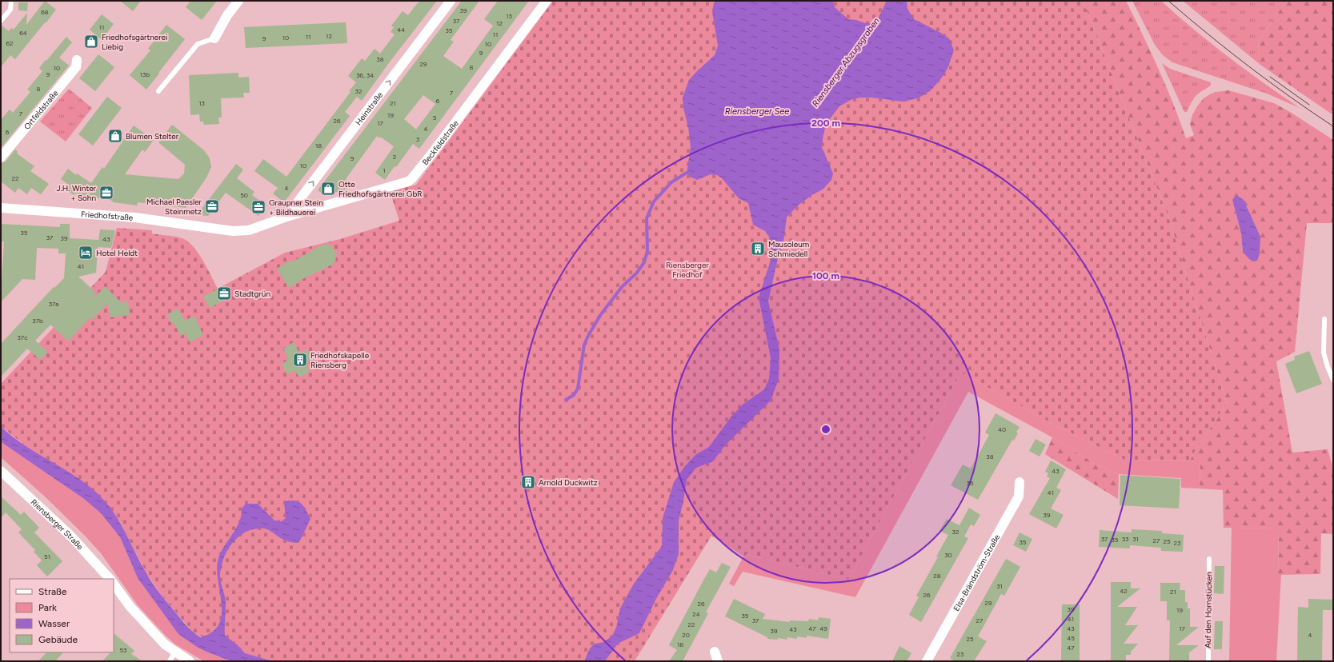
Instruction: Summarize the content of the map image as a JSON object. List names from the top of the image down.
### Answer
{
  "streets": {
    "street": [
      "Heinstraße",
      "Ortfeldstraße",
      "Beckfeldstraße",
      "Friedhofstraße",
      "Riensberger Straße",
      "Elsa-Brändström-Straße"
    ],
    "lane": ["Auf den Hornstücken"]
  },
  "crossings": [
    ["Heinstraße", "Beckfeldstraße"],
    ["Heinstraße", "Friedhofstraße"],
    ["Beckfeldstraße", "Friedhofstraße"]
  ],
  "one_way": ["Heinstraße"],
  "water": ["Riensberger Abzugsgraben", "Riensberger See"],
  "parks": ["Riensberger Friedhof"],
  "places": {
    "shop": ["Friedhofsgärtnerei Liebig", "Blumen Stelter", "Otte Friedhofsgärtnerei GbR"],
    "office": [
      "J.H. Winter + Sohn",
      "Michael Paesler Steinmetz",
      "Graupner Stein + Bildhauerei",
      "Stadtgrün"
    ],
    "building": ["Mausoleum Schmiedell", "Friedhofskapelle Riensberg", "Arnold Duckwitz"],
    "hotel": ["Hotel Heldt"]
  },
  "house_numbers": [
    "39",
    "68",
    "13",
    "37",
    "12",
    "11",
    "44",
    "35",
    "64",
    "11",
    "12",
    "11",
    "10",
    "9",
    "62",
    "10",
    "9",
    "38",
    "29",
    "8",
    "10",
    "9",
    "13b",
    "36, 34",
    "8",
    "32",
    "7",
    "6",
    "13",
    "21",
    "7",
    "19",
    "5",
    "26",
    "17",
    "4",
    "6",
    "3",
    "18",
    "2",
    "9",
    "10",
    "1",
    "22",
    "4",
    "50",
    "35",
    "37",
    "39",
    "43",
    "41",
    "37a",
    "37b",
    "37c",
    "40",
    "38",
    "43",
    "36",
    "41",
    "39",
    "32",
    "37",
    "33",
    "31",
    "35",
    "27",
    "25",
    "35",
    "23",
    "30",
    "51",
    "28",
    "31",
    "42",
    "21",
    "26",
    "29",
    "26",
    "39",
    "19",
    "24",
    "35",
    "41",
    "37",
    "27",
    "22",
    "47",
    "49",
    "43",
    "17",
    "43",
    "39",
    "20",
    "4",
    "45",
    "25",
    "18",
    "47",
    "53",
    "23"
  ],
  "legend": [
    "Straße",
    "Park",
    "Wasser",
    "Gebäude"
  ],
  "rings": ["200 m", "100 m"]
}
